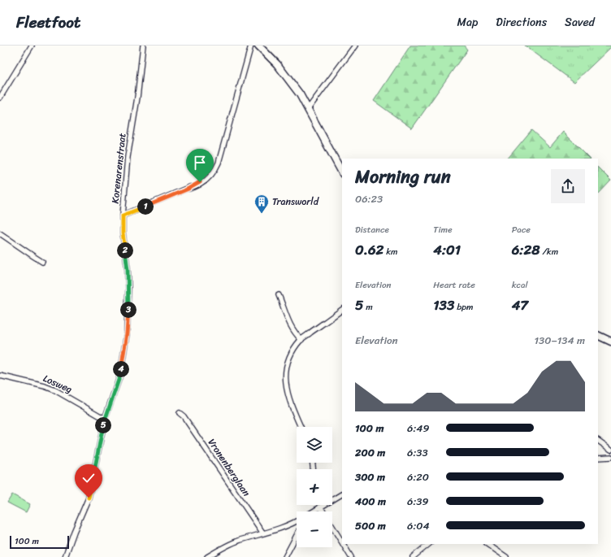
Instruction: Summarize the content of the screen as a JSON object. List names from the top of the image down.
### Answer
{
  "streets": {
    "street": ["Korenarenstraat", "Losweg", "Vronenberglaan"]
  },
  "crossings": [
    ["Korenarenstraat", "Losweg"]
  ],
  "places": {
    "building": ["Transworld"]
  },
  "scale_bar": "100 m",
  "page": {
    "header": "Fleetfoot",
    "nav": ["Map", "Directions", "Saved"],
    "heading": ["Morning run", "06:23"],
    "pins": [
      "1",
      "2",
      "3",
      "4",
      "5"
    ],
    "stats": [
      ["Distance", "0.62 km"],
      ["Time", "4:01"],
      ["Pace", "6:28 /km"],
      ["Elevation", "5 m"],
      ["Heart rate", "133 bpm"],
      ["kcal", "47"]
    ],
    "chart": ["Elevation", "130–134 m"],
    "list": [
      {
        "name": "100 m",
        "note": "6:49"
      },
      {
        "name": "200 m",
        "note": "6:33"
      },
      {
        "name": "300 m",
        "note": "6:20"
      },
      {
        "name": "400 m",
        "note": "6:39"
      },
      {
        "name": "500 m",
        "note": "6:04"
      }
    ],
    "map_buttons": ["+", "−"],
    "scale": "100 m"
  }
}
